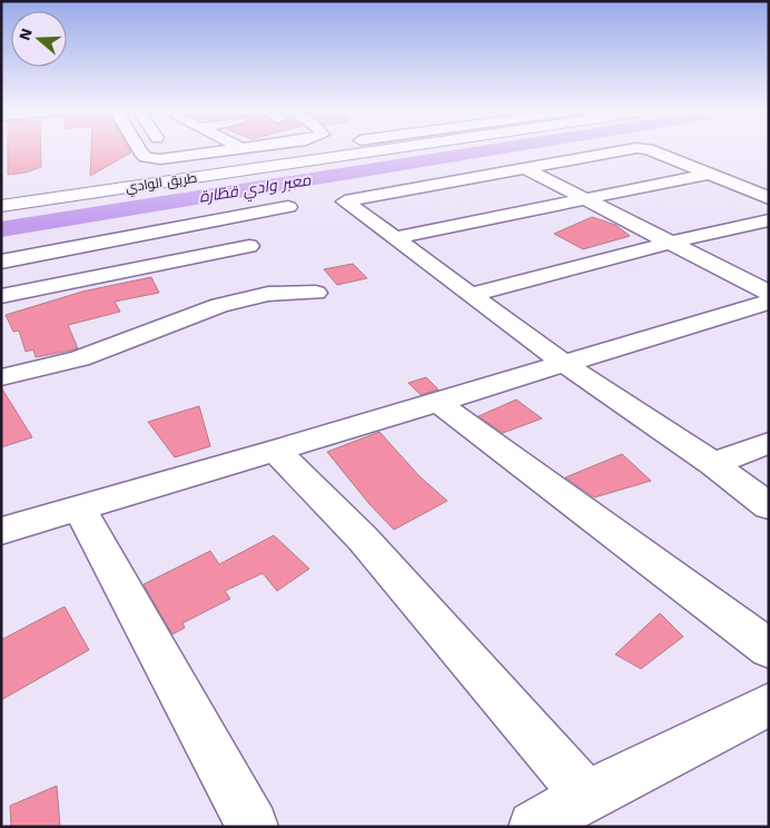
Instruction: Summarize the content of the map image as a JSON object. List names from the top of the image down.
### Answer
{
  "streets": {
    "main road": ["طريق الوادي"]
  },
  "water": ["معبر وادي قطّارة"],
  "north": "left"
}
